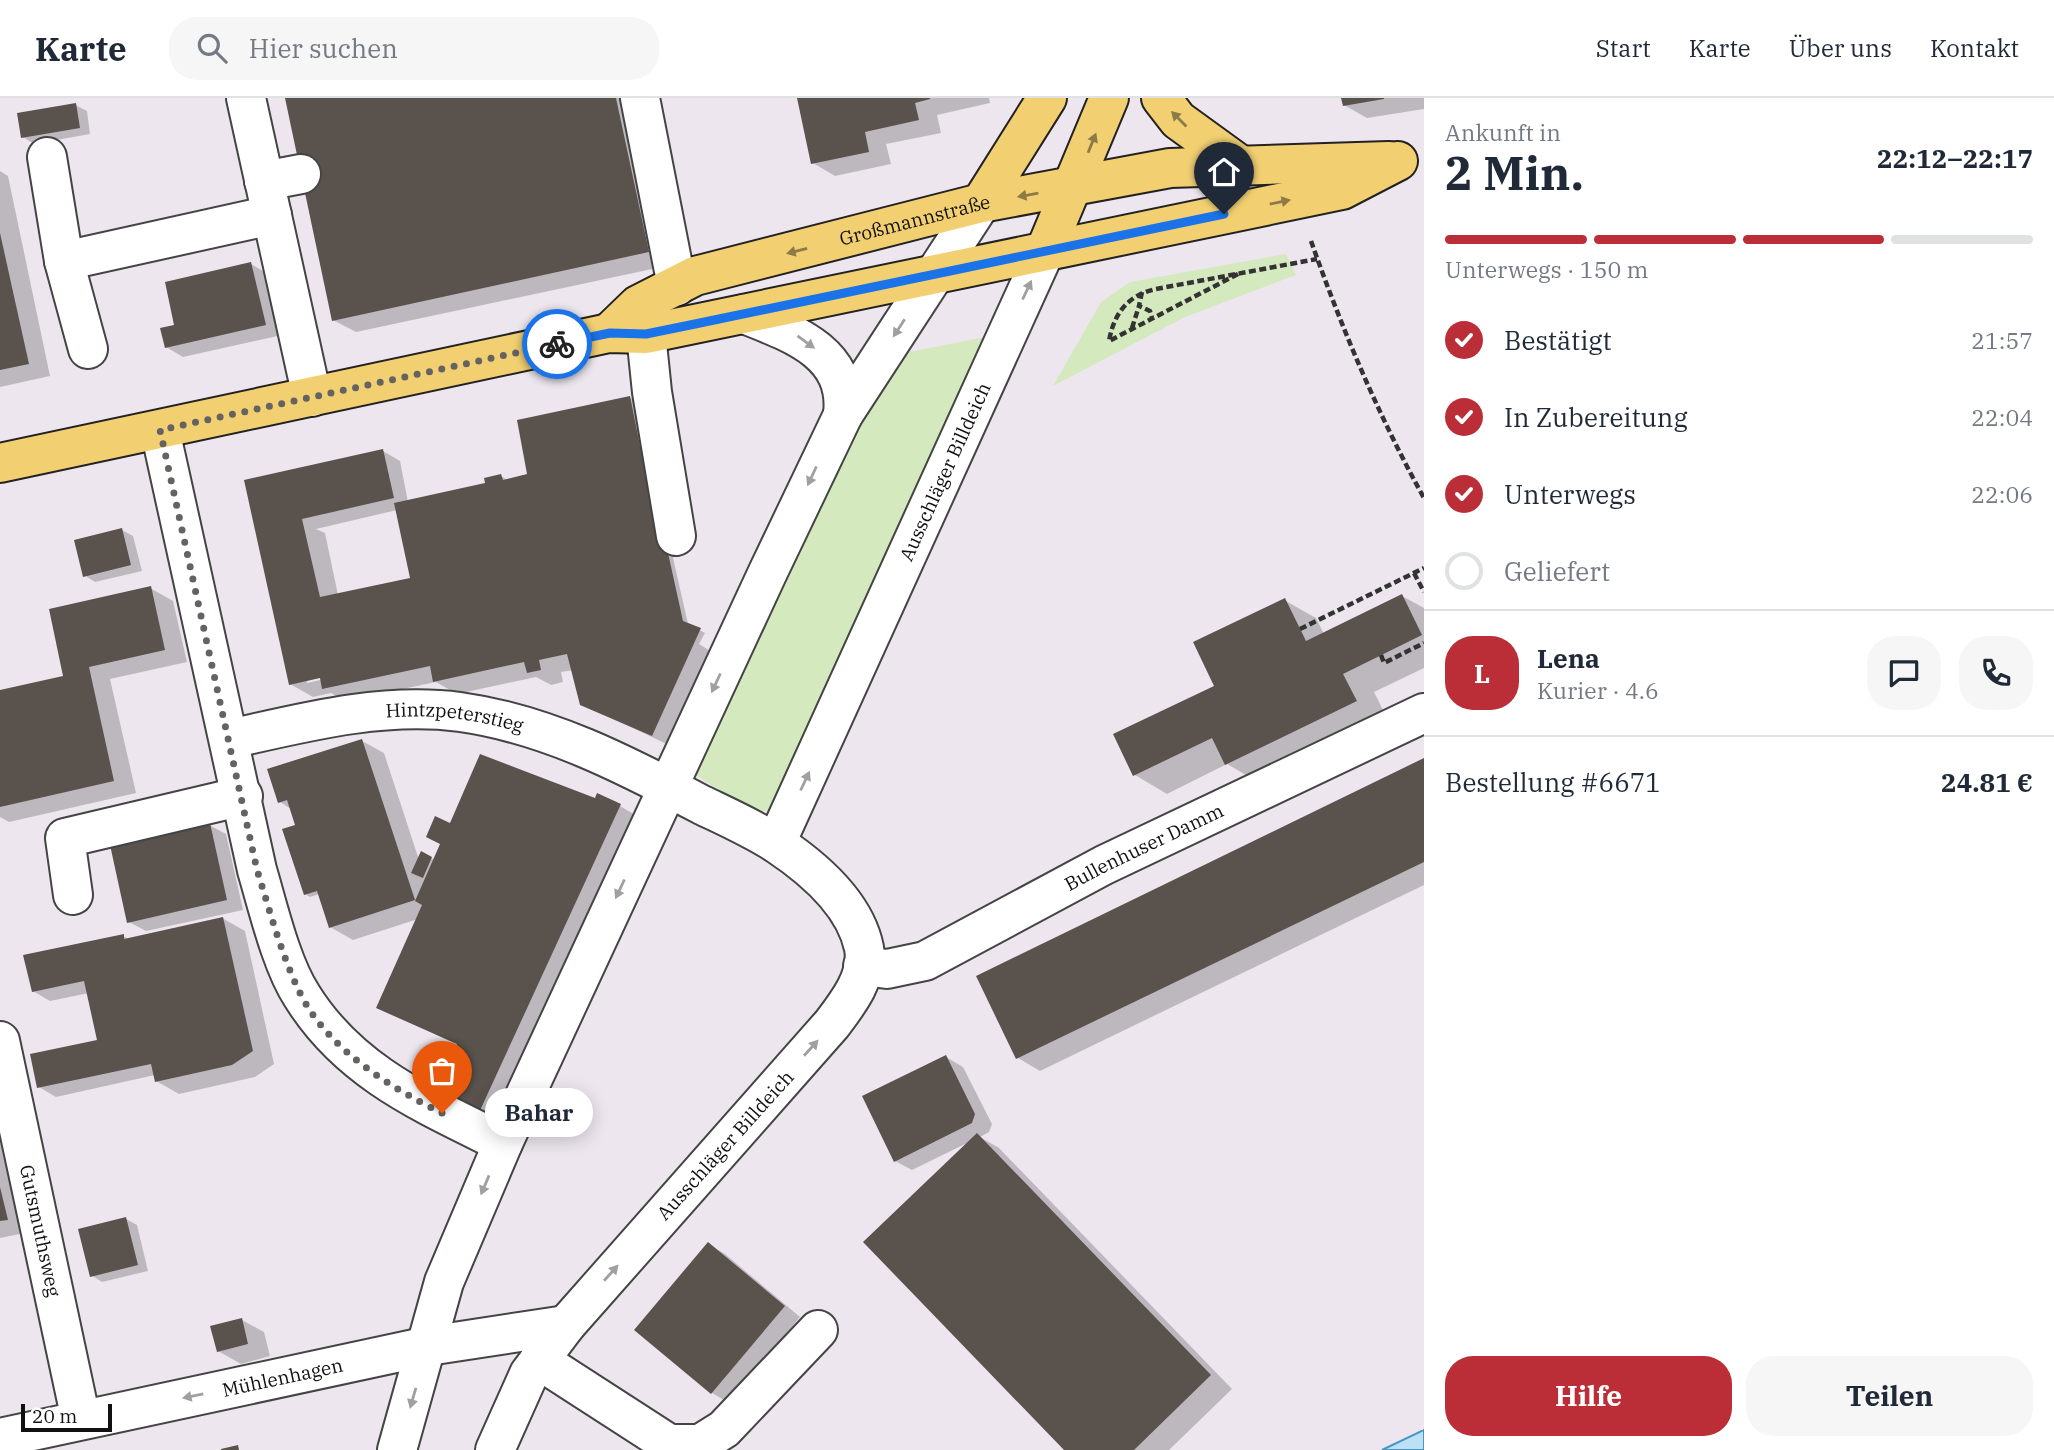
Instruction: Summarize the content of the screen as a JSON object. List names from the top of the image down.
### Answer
{
  "streets": {
    "main road": ["Großmannstraße", "Ausschläger Billdeich"],
    "street": [
      "Hintzpeterstieg",
      "Bullenhuser Damm",
      "Gutsmuthsweg",
      "Mühlenhagen"
    ]
  },
  "crossings": [
    ["Großmannstraße", "Ausschläger Billdeich"],
    ["Ausschläger Billdeich", "Hintzpeterstieg"],
    ["Ausschläger Billdeich", "Bullenhuser Damm"],
    ["Ausschläger Billdeich", "Mühlenhagen"],
    ["Gutsmuthsweg", "Mühlenhagen"]
  ],
  "one_way": ["Ausschläger Billdeich", "Mühlenhagen"],
  "places": ["Bahar"],
  "scale_bar": "20 m",
  "page": {
    "header": "Karte",
    "search": "Hier suchen",
    "nav": [
      "Start",
      "Karte",
      "Über uns",
      "Kontakt"
    ],
    "heading": ["2 Min.", "Ankunft in", "22:12–22:17"],
    "panel": [
      "Lena",
      "Kurier · 4.6",
      "Bestellung #6671",
      "24.81 €"
    ],
    "bar": "Unterwegs · 150 m",
    "list": [
      ["Bestätigt", "21:57"],
      ["In Zubereitung", "22:04"],
      ["Unterwegs", "22:06"],
      "Geliefert"
    ],
    "round": "L",
    "bubble": "Bahar",
    "buttons": ["Hilfe", "Teilen"],
    "scale": "20 m"
  }
}
